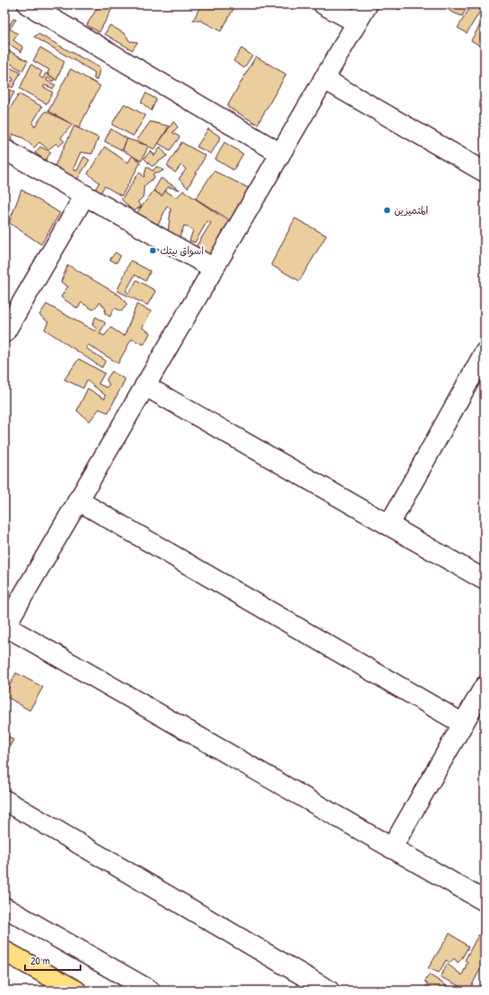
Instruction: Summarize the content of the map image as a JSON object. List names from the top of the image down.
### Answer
{
  "places": ["المتميزين", "اسواق بيتك"],
  "scale_bar": "20 m"
}
